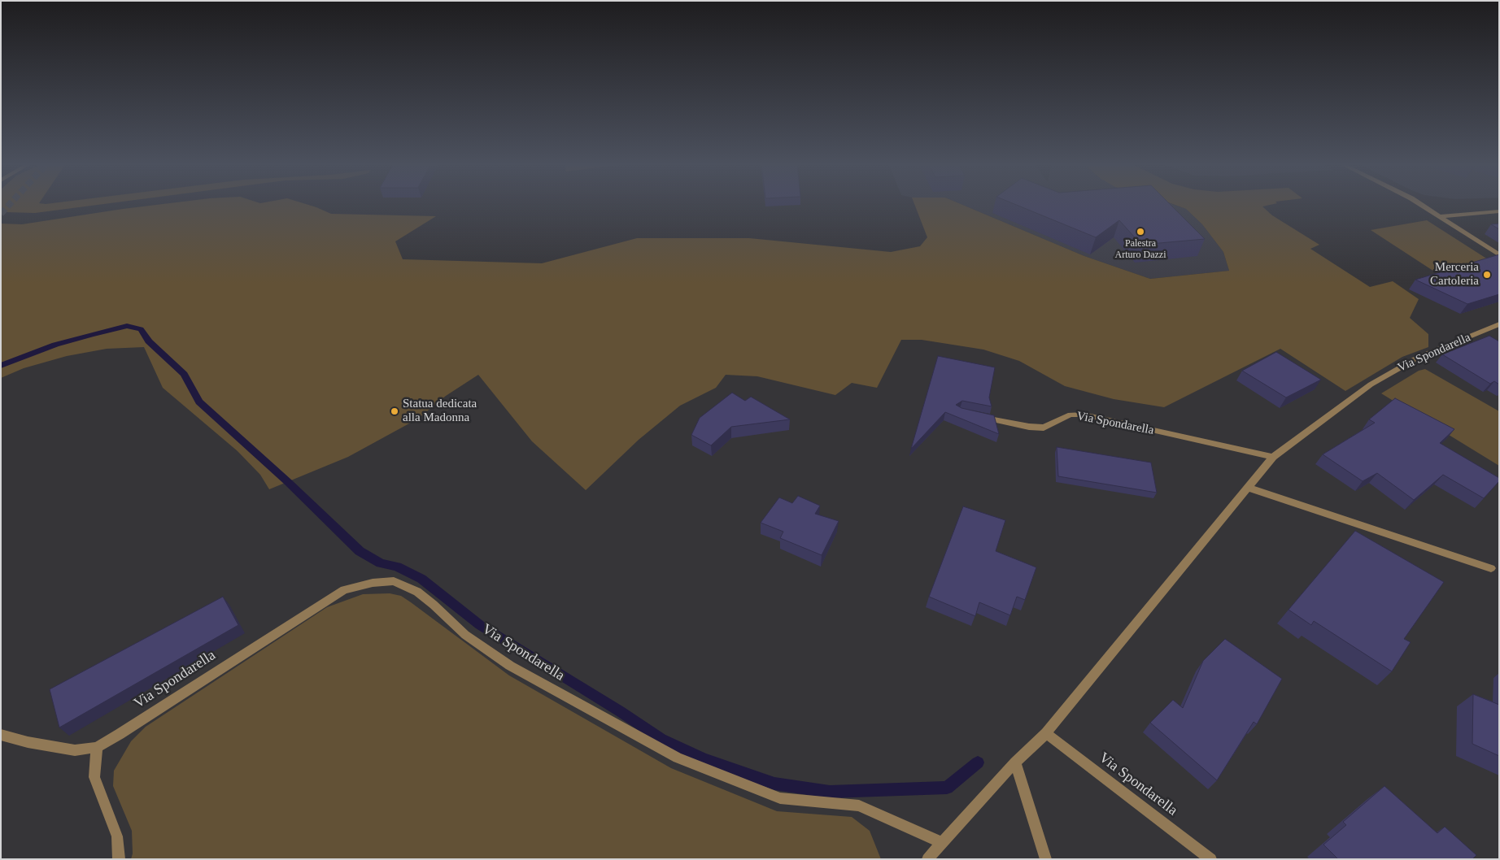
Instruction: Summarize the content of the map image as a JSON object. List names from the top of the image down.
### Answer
{
  "streets": {
    "street": ["Via Spondarella"]
  },
  "places": ["Palestra Arturo Dazzi", "Merceria Cartoleria", "Statua dedicata alla Madonna"]
}
